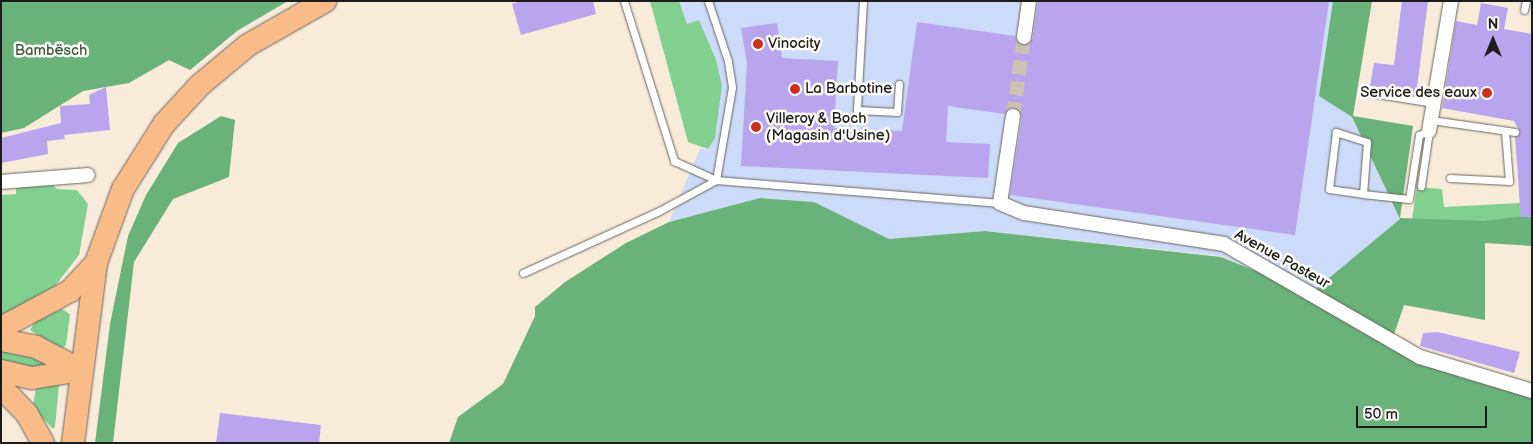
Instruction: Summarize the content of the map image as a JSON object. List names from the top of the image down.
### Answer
{
  "streets": {
    "street": ["Avenue Pasteur"]
  },
  "parks": ["Bambësch"],
  "places": [
    "Vinocity",
    "La Barbotine",
    "Service des eaux",
    "Villeroy & Boch (Magasin d'Usine)"
  ],
  "scale_bar": "50 m",
  "north": "top"
}
